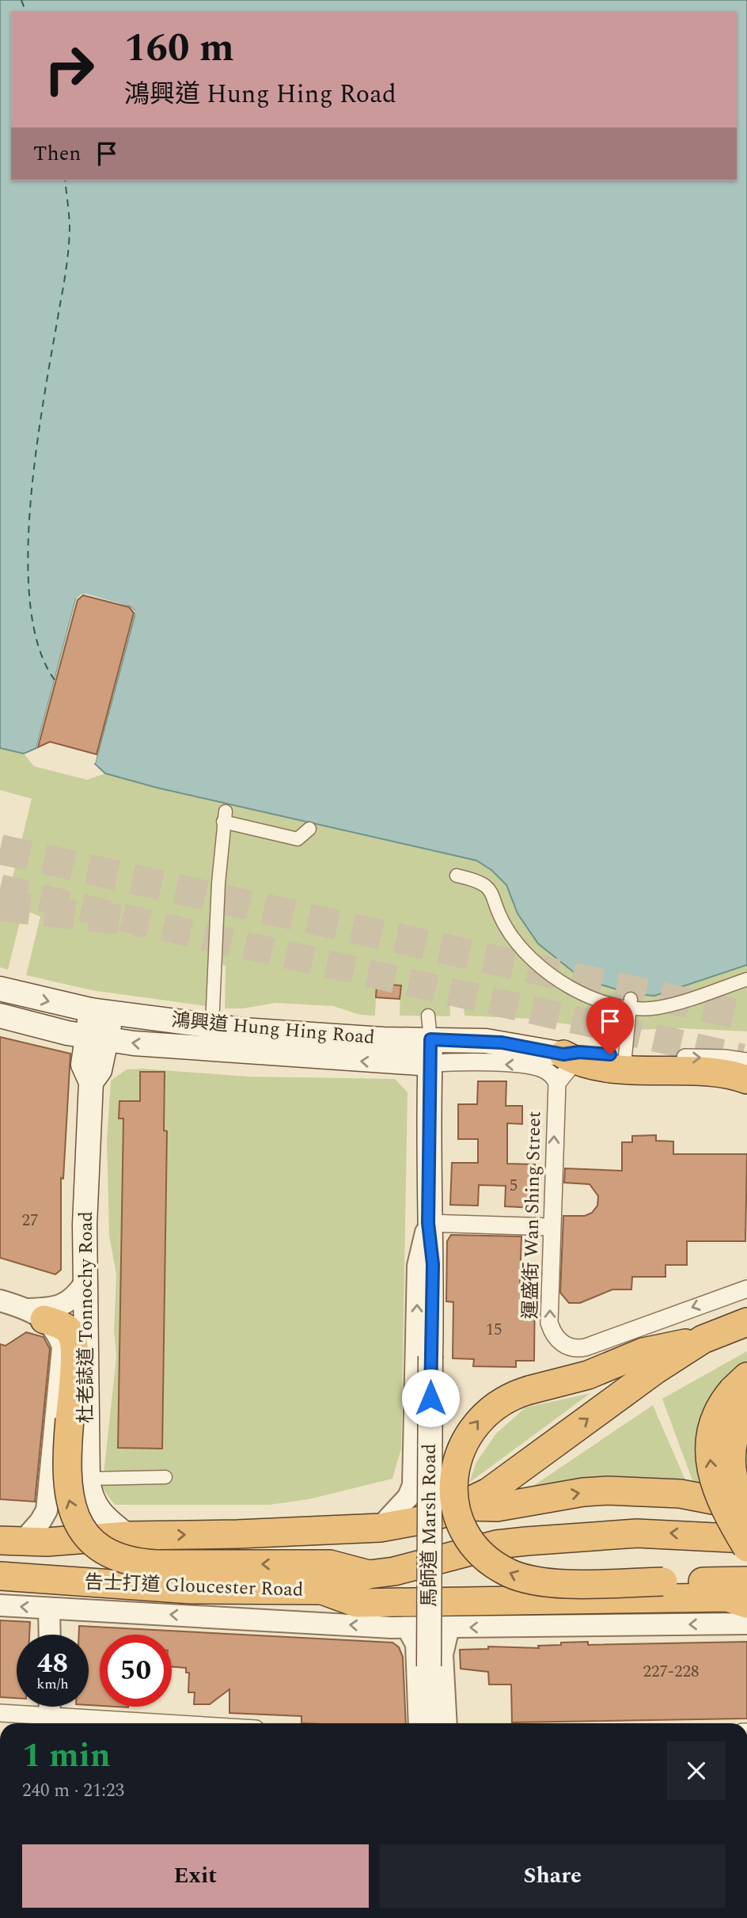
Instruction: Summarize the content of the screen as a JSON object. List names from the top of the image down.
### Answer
{
  "streets": {
    "highway": ["告士打道 Gloucester Road"],
    "main road": ["鴻興道 Hung Hing Road", "杜老誌道 Tonnochy Road", "馬師道 Marsh Road"],
    "street": ["運盛街 Wan Shing Street"]
  },
  "crossings": [
    ["鴻興道 Hung Hing Road", "運盛街 Wan Shing Street"],
    ["鴻興道 Hung Hing Road", "杜老誌道 Tonnochy Road"],
    ["鴻興道 Hung Hing Road", "馬師道 Marsh Road"],
    ["馬師道 Marsh Road", "告士打道 Gloucester Road"]
  ],
  "house_numbers": [
    "5",
    "27",
    "15",
    "227-228"
  ],
  "page": {
    "turn": ["160 m", "鴻興道 Hung Hing Road"],
    "then": "Then",
    "speed": "48 km/h",
    "limit": "50",
    "heading": ["1 min", "240 m · 21:23"],
    "buttons": ["Exit", "Share"]
  }
}
